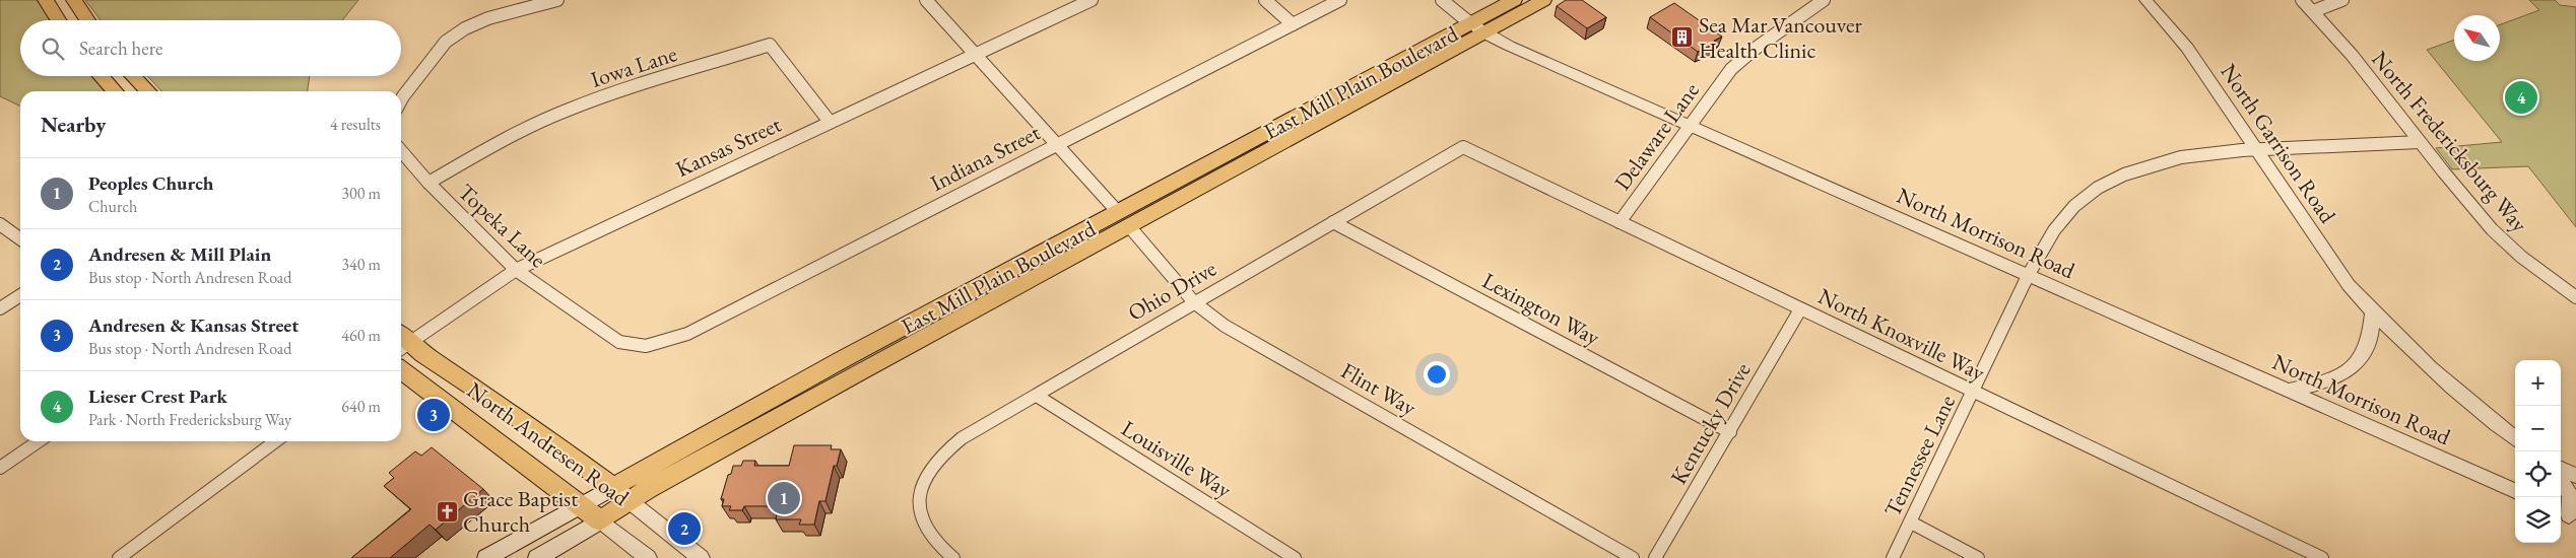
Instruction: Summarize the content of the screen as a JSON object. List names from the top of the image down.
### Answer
{
  "streets": {
    "main road": ["East Mill Plain Boulevard", "North Andresen Road"],
    "street": [
      "Iowa Lane",
      "Delaware Lane",
      "North Fredericksburg Way",
      "North Garrison Road",
      "Kansas Street",
      "Indiana Street",
      "Topeka Lane",
      "North Morrison Road",
      "Ohio Drive",
      "Lexington Way",
      "North Knoxville Way",
      "Flint Way",
      "Kentucky Drive",
      "Tennessee Lane",
      "Louisville Way"
    ]
  },
  "crossings": [
    ["Iowa Lane", "Kansas Street"],
    ["Iowa Lane", "Topeka Lane"],
    ["East Mill Plain Boulevard", "North Morrison Road"],
    ["East Mill Plain Boulevard", "Flint Way"],
    ["East Mill Plain Boulevard", "North Andresen Road"],
    ["Delaware Lane", "North Morrison Road"],
    ["Delaware Lane", "North Knoxville Way"],
    ["North Fredericksburg Way", "Tennessee Lane"],
    ["North Garrison Road", "Tennessee Lane"],
    ["Kansas Street", "Topeka Lane"],
    ["Kansas Street", "Flint Way"],
    ["Indiana Street", "Topeka Lane"],
    ["Indiana Street", "Flint Way"],
    ["North Morrison Road", "Tennessee Lane"],
    ["Ohio Drive", "Lexington Way"],
    ["Ohio Drive", "North Knoxville Way"],
    ["Ohio Drive", "Flint Way"],
    ["Ohio Drive", "Louisville Way"],
    ["Lexington Way", "Kentucky Drive"],
    ["North Knoxville Way", "Kentucky Drive"],
    ["North Knoxville Way", "Tennessee Lane"]
  ],
  "places": {
    "building": ["Sea Mar Vancouver Health Clinic"],
    "church": ["Grace Baptist Church"]
  },
  "north": "top left",
  "page": {
    "search": "Search here",
    "pins": [
      "4",
      "3",
      "1",
      "2"
    ],
    "heading": ["Nearby", "4 results"],
    "list": [
      {
        "mark": "1",
        "name": "Peoples Church",
        "note": "Church",
        "value": "300 m"
      },
      {
        "mark": "2",
        "name": "Andresen & Mill Plain",
        "note": "Bus stop · North Andresen Road",
        "value": "340 m"
      },
      {
        "mark": "3",
        "name": "Andresen & Kansas Street",
        "note": "Bus stop · North Andresen Road",
        "value": "460 m"
      },
      {
        "mark": "4",
        "name": "Lieser Crest Park",
        "note": "Park · North Fredericksburg Way",
        "value": "640 m"
      }
    ],
    "map_buttons": ["+", "−"]
  }
}
